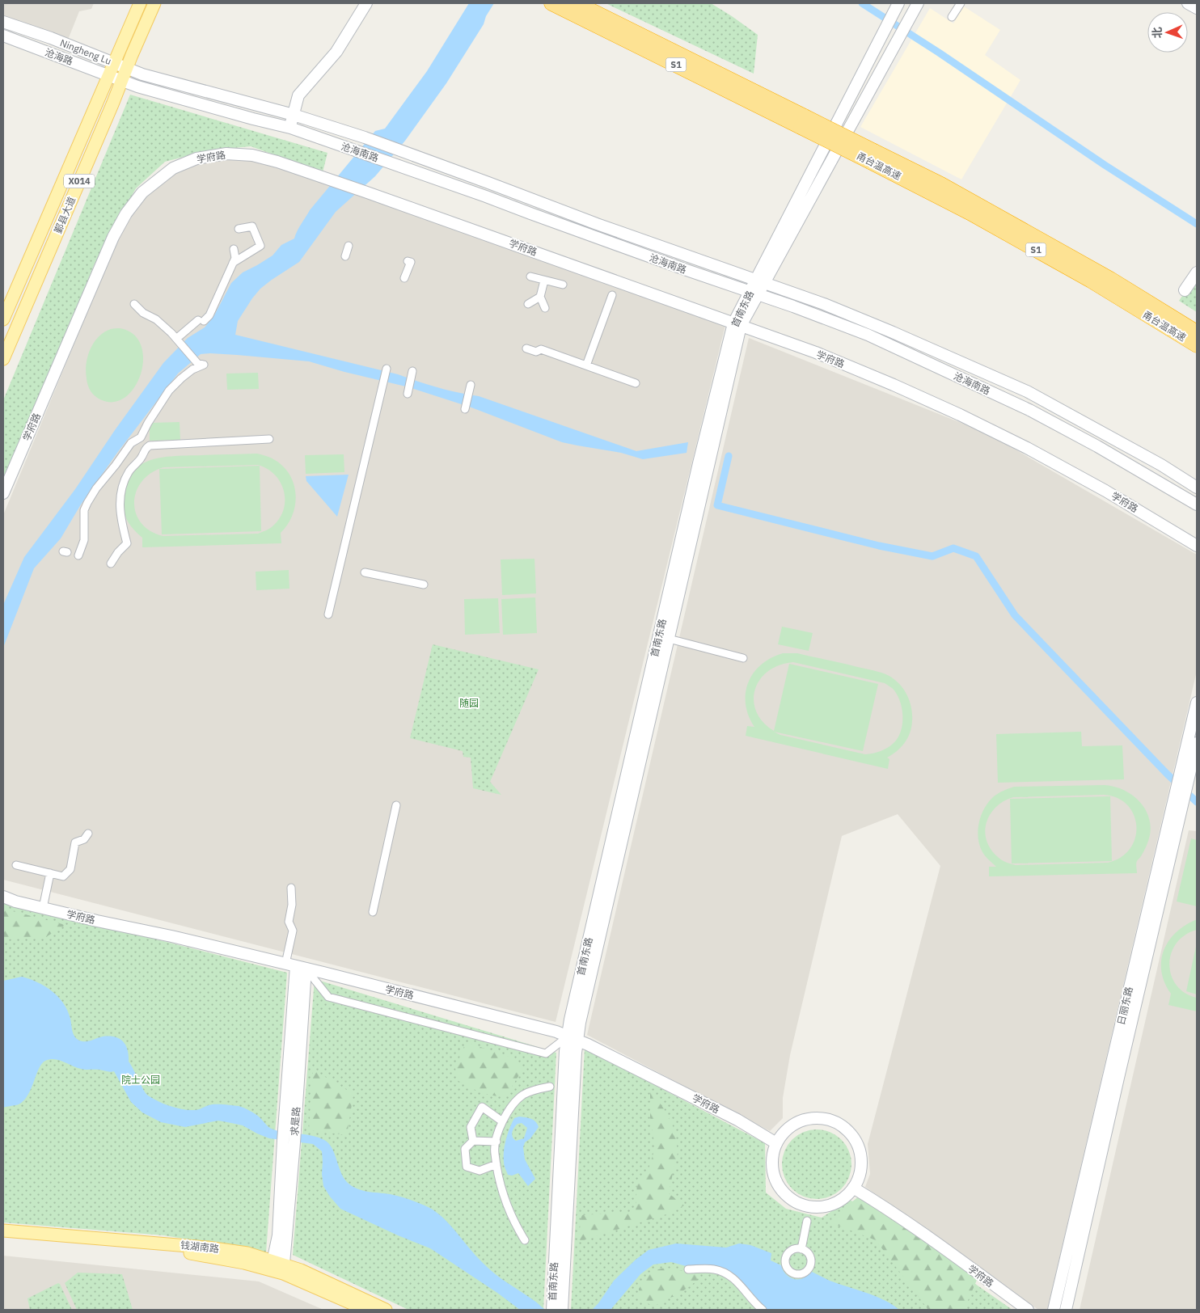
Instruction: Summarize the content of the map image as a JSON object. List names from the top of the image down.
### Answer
{
  "streets": {
    "highway": ["S1", "甬台温高速"],
    "main road": [
      "Ningheng Lu",
      "沧海路",
      "沧海南路",
      "学府路",
      "X014",
      "鄞县大道",
      "首南东路",
      "日丽东路",
      "求是路",
      "钱湖南路"
    ]
  },
  "crossings": [
    ["Ningheng Lu", "沧海路"],
    ["Ningheng Lu", "沧海南路"],
    ["Ningheng Lu", "鄞县大道"],
    ["沧海路", "沧海南路"],
    ["沧海路", "鄞县大道"],
    ["沧海南路", "鄞县大道"],
    ["沧海南路", "首南东路"],
    ["学府路", "首南东路"],
    ["学府路", "求是路"],
    ["甬台温高速", "首南东路"],
    ["求是路", "钱湖南路"]
  ],
  "parks": ["随园", "院士公园"],
  "north": "left"
}
